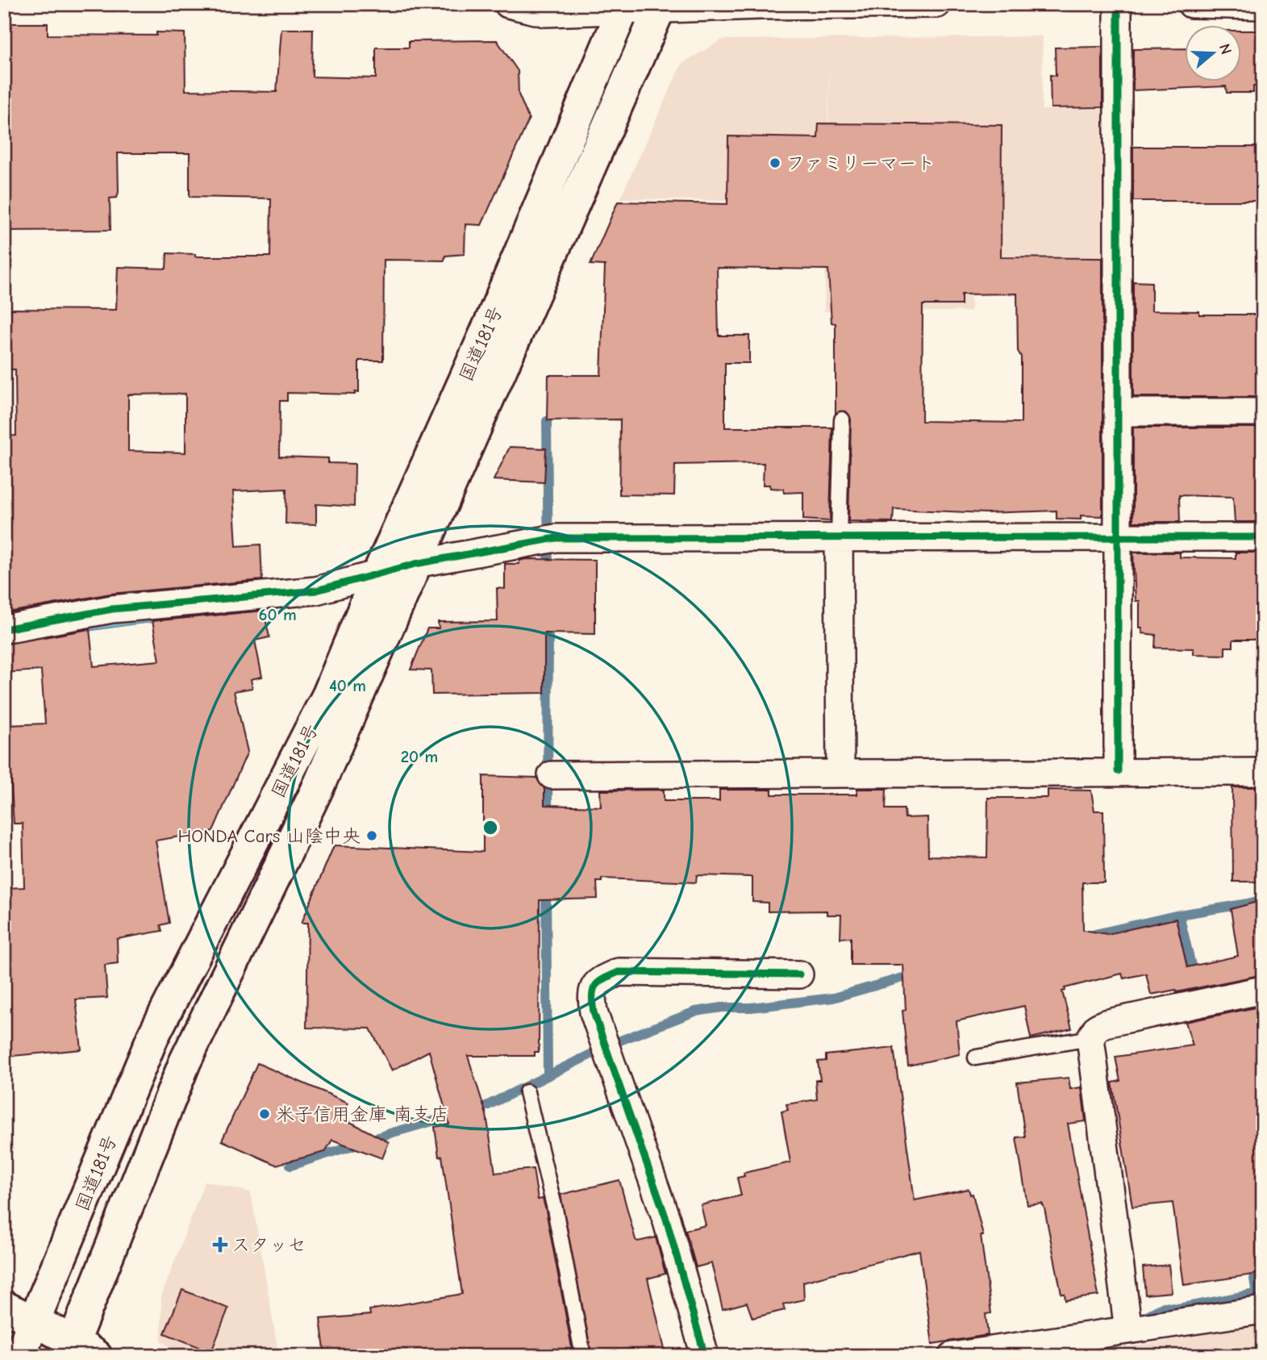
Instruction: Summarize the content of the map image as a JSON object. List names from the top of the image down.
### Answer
{
  "streets": {
    "main road": ["国道181号"]
  },
  "places": {
    "other": ["ファミリーマート", "HONDA Cars 山陰中央", "米子信用金庫 南支店"],
    "health": ["スタッセ"]
  },
  "north": "right",
  "rings": ["60 m", "40 m", "20 m"]
}
